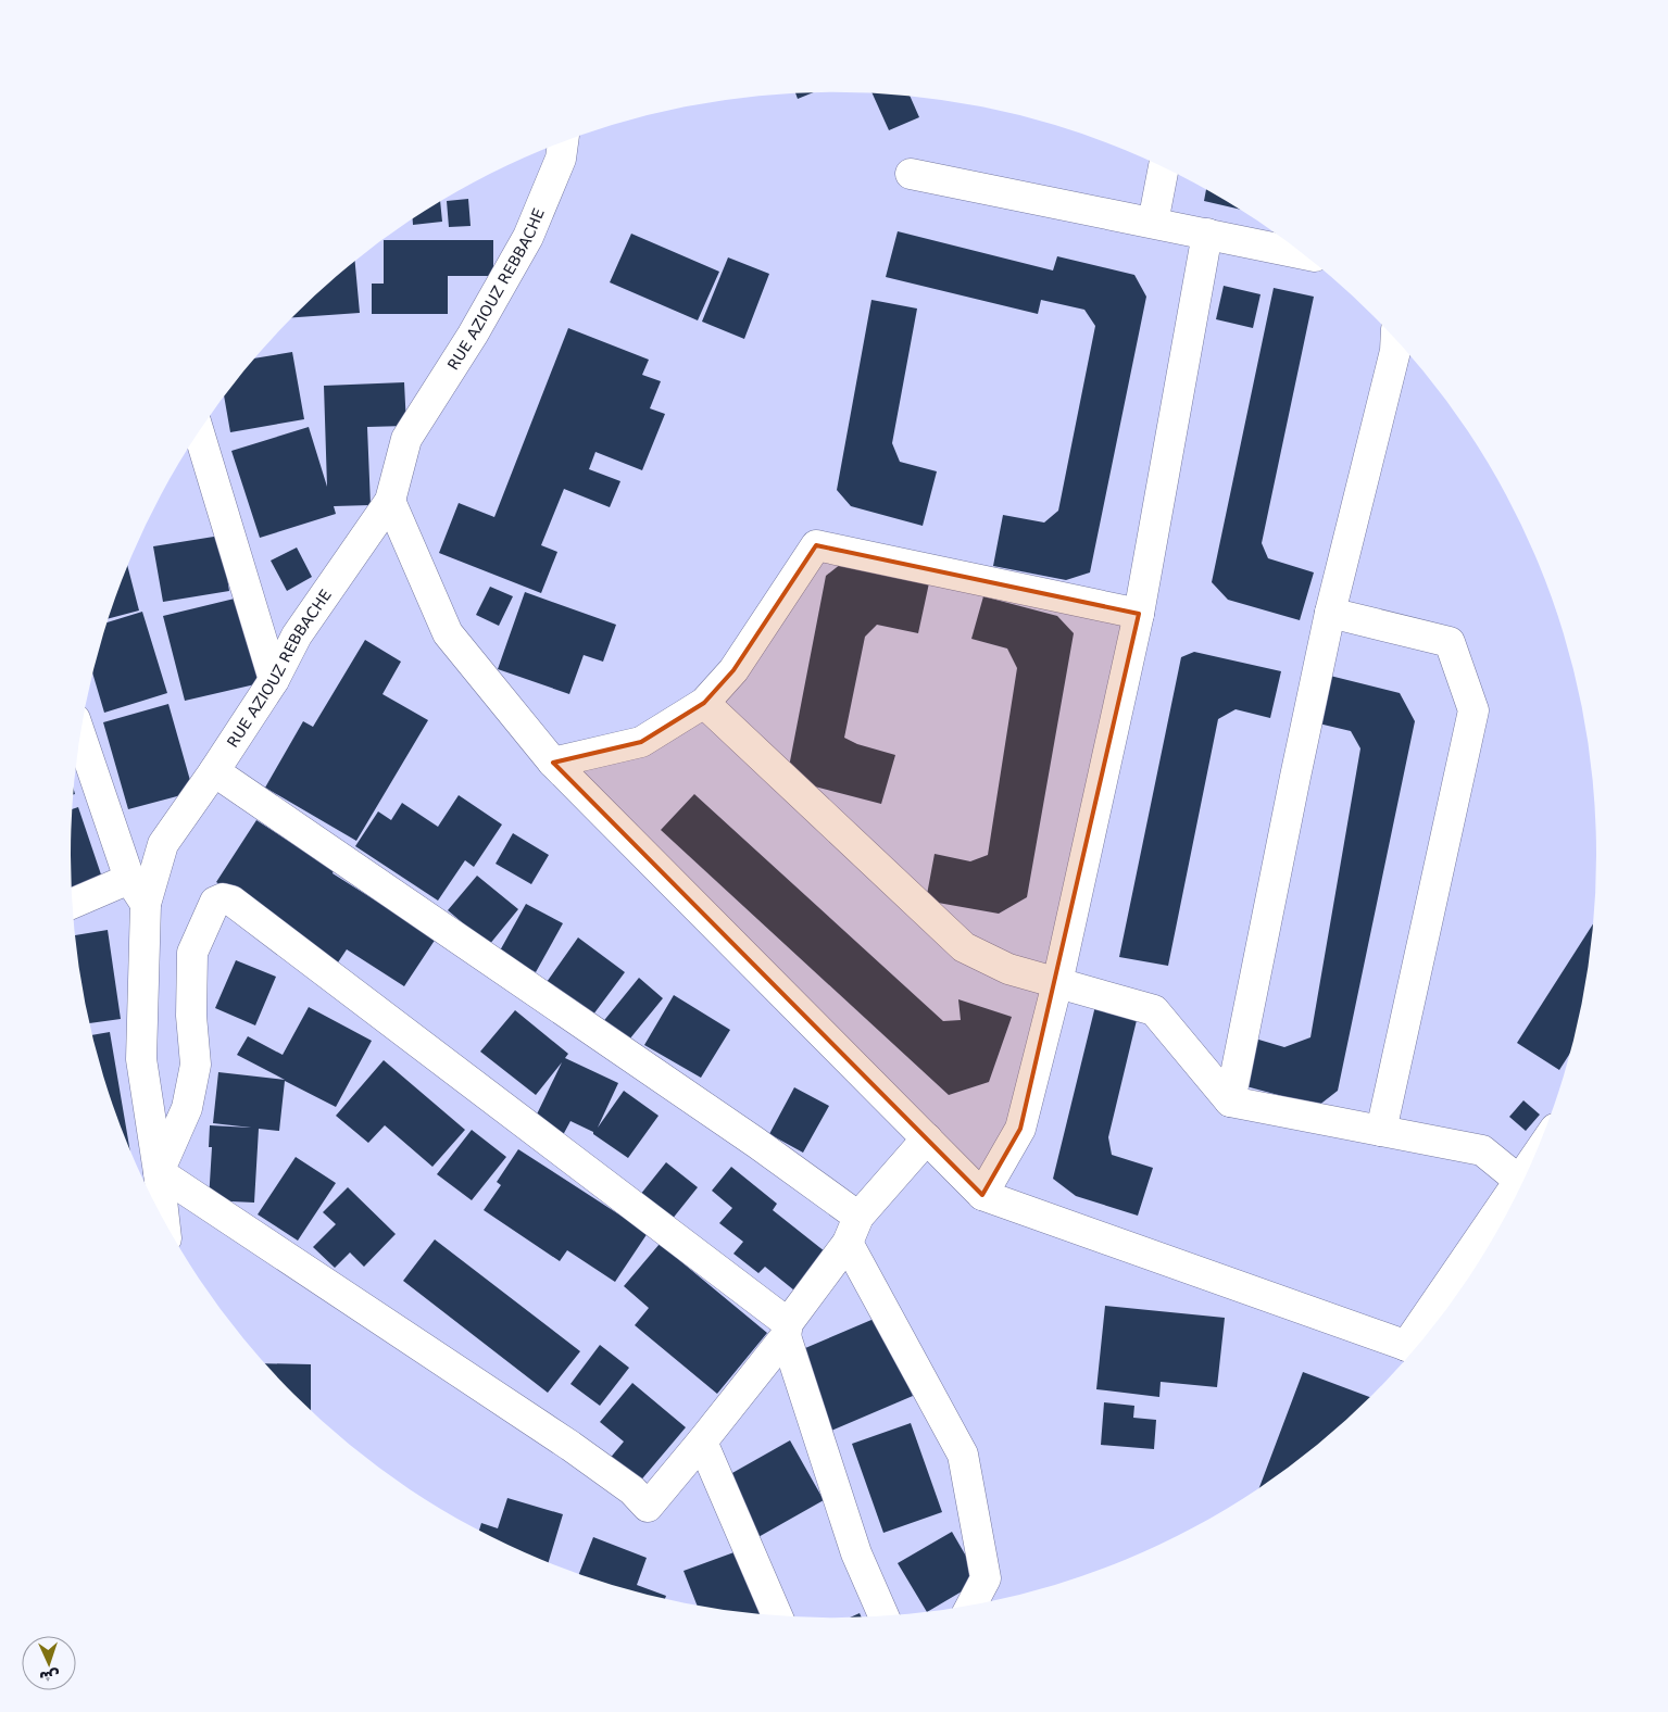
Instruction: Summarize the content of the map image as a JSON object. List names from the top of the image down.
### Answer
{
  "streets": {
    "street": ["RUE AZIOUZ REBBACHE"]
  },
  "north": "bottom"
}
